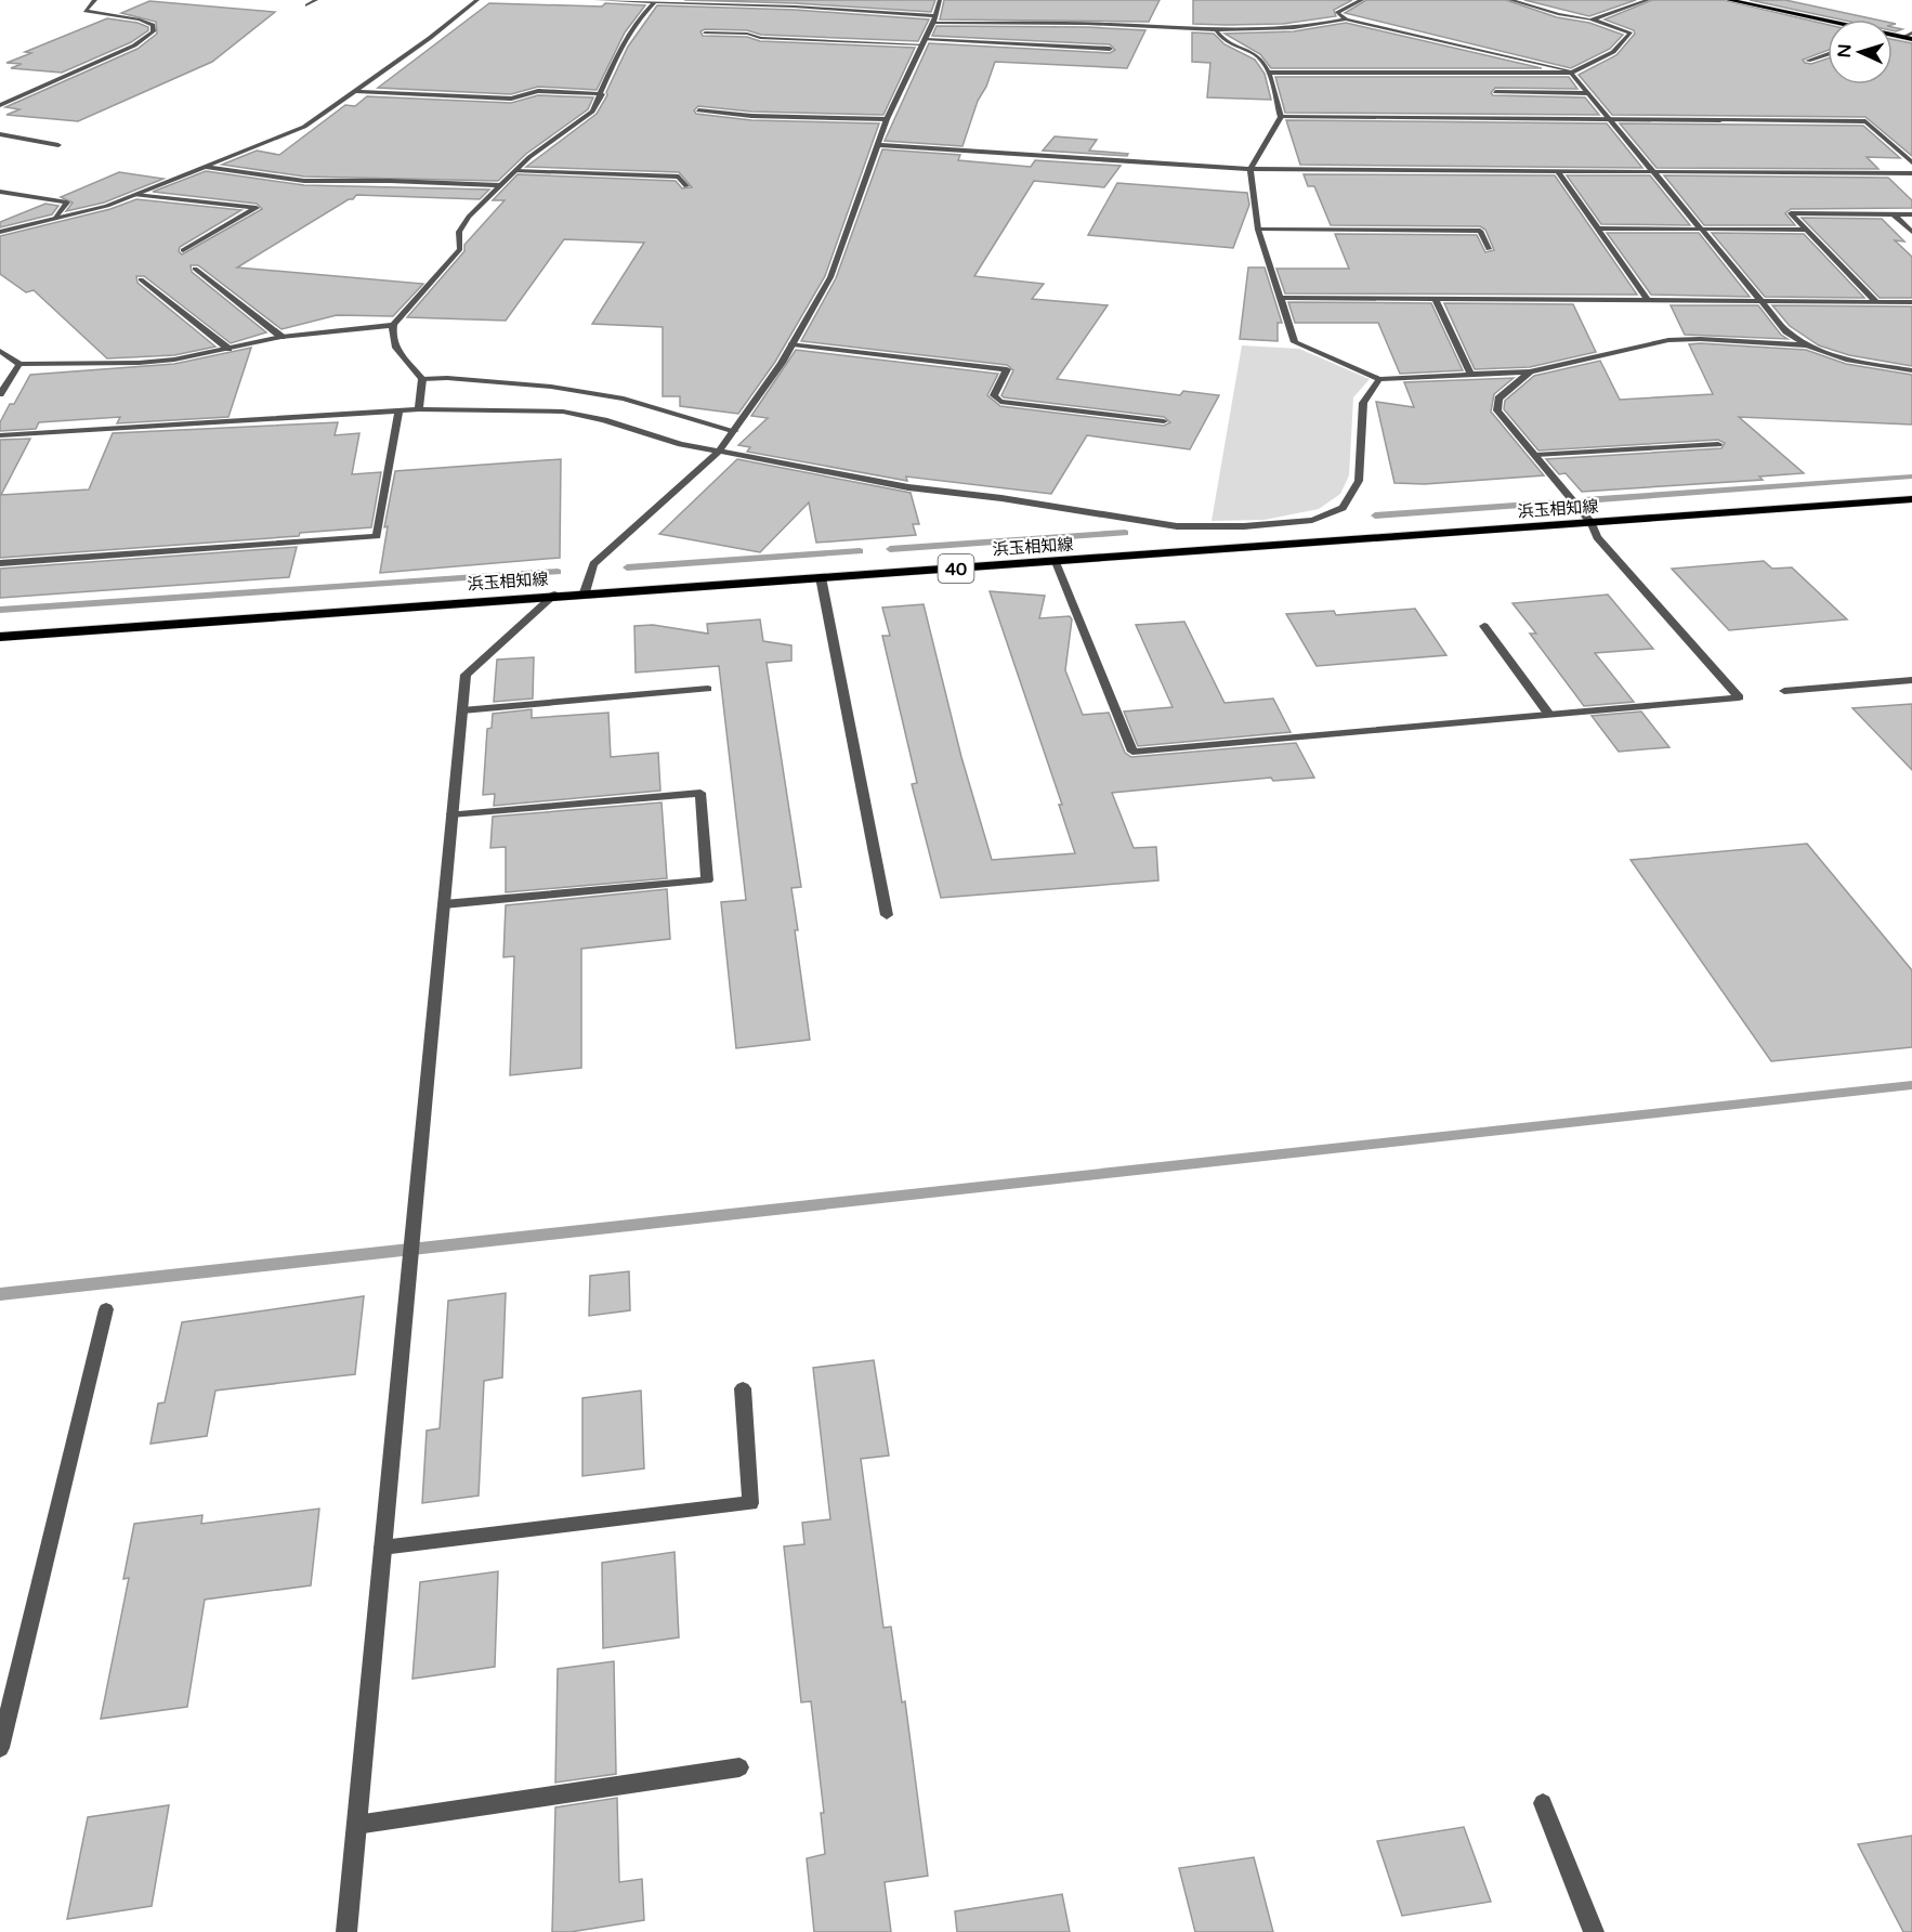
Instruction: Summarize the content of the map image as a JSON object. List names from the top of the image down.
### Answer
{
  "streets": {
    "main road": ["浜玉相知線", "40"]
  },
  "north": "left"
}
